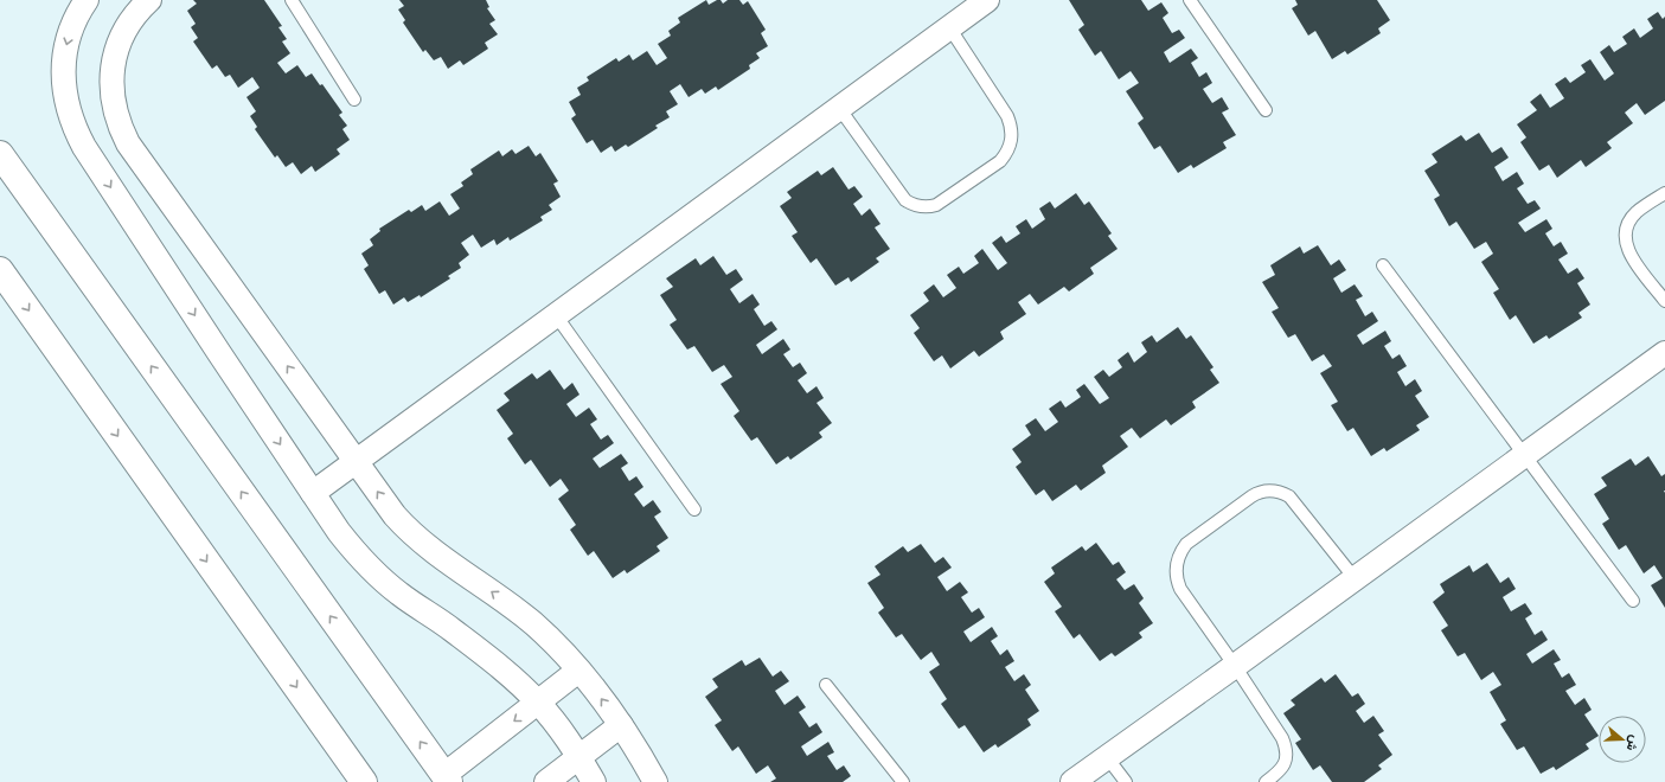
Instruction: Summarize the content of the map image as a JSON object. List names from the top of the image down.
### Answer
{
  "north": "right"
}
